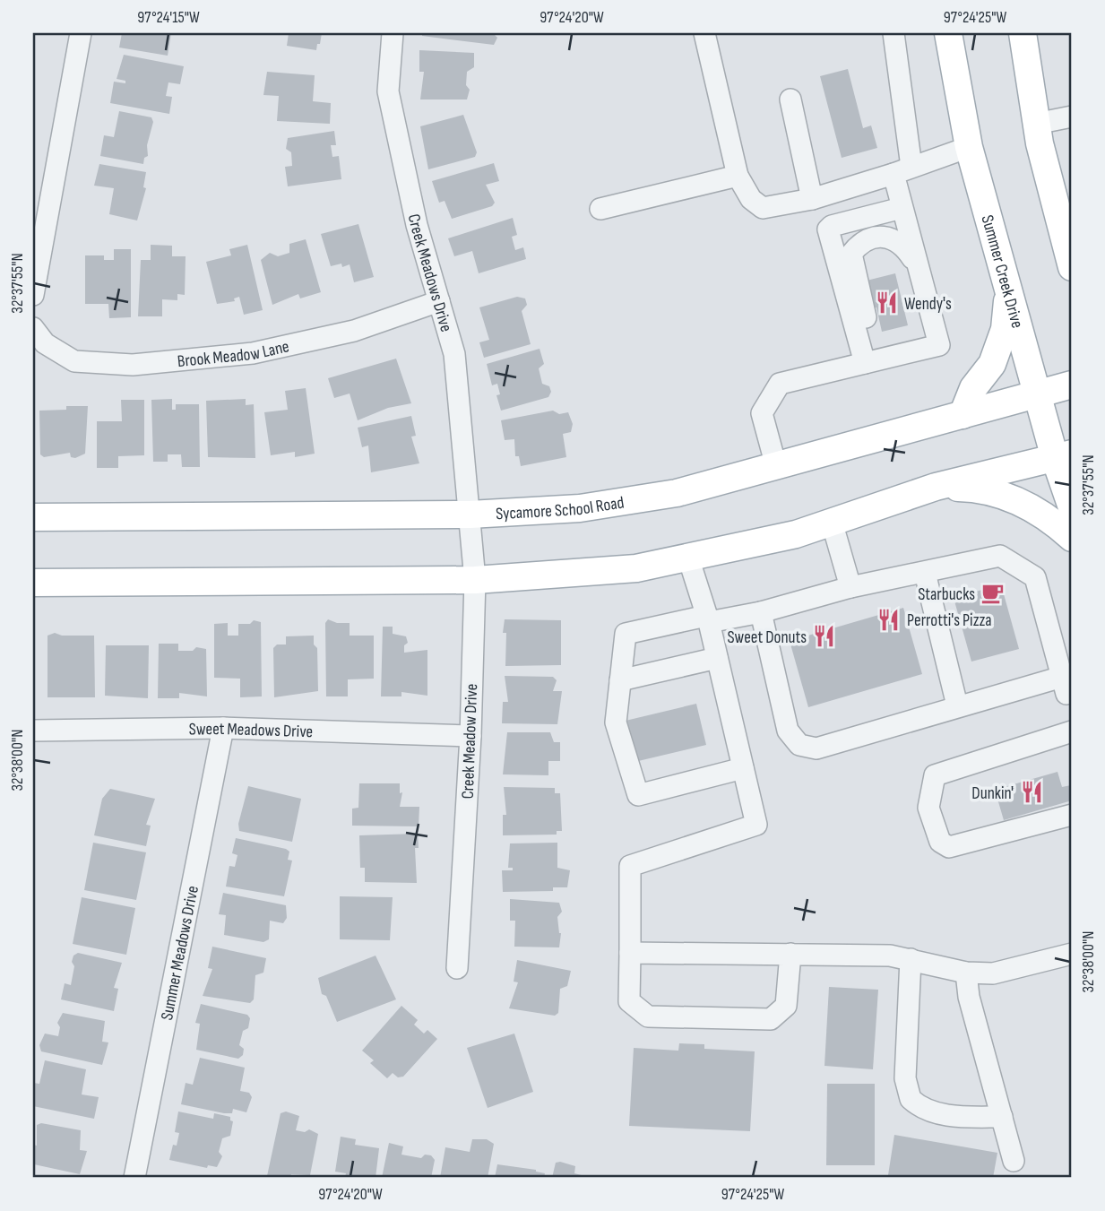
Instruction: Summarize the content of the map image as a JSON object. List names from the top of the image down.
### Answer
{
  "streets": {
    "main road": ["Summer Creek Drive", "Sycamore School Road"],
    "street": [
      "Creek Meadows Drive",
      "Brook Meadow Lane",
      "Sweet Meadows Drive",
      "Creek Meadow Drive",
      "Summer Meadows Drive"
    ]
  },
  "crossings": [
    ["Summer Creek Drive", "Sycamore School Road"],
    ["Creek Meadows Drive", "Brook Meadow Lane"],
    ["Creek Meadows Drive", "Sycamore School Road"],
    ["Creek Meadows Drive", "Creek Meadow Drive"],
    ["Sycamore School Road", "Creek Meadow Drive"],
    ["Sweet Meadows Drive", "Creek Meadow Drive"],
    ["Sweet Meadows Drive", "Summer Meadows Drive"]
  ],
  "places": {
    "restaurant": [
      "Wendy's",
      "Perrotti's Pizza",
      "Sweet Donuts",
      "Dunkin'"
    ],
    "cafe": ["Starbucks"]
  },
  "coordinates": [
    "97°24'15\"W",
    "97°24'20\"W",
    "97°24'25\"W",
    "32°37'55\"N",
    "32°38'00\"N"
  ]
}
